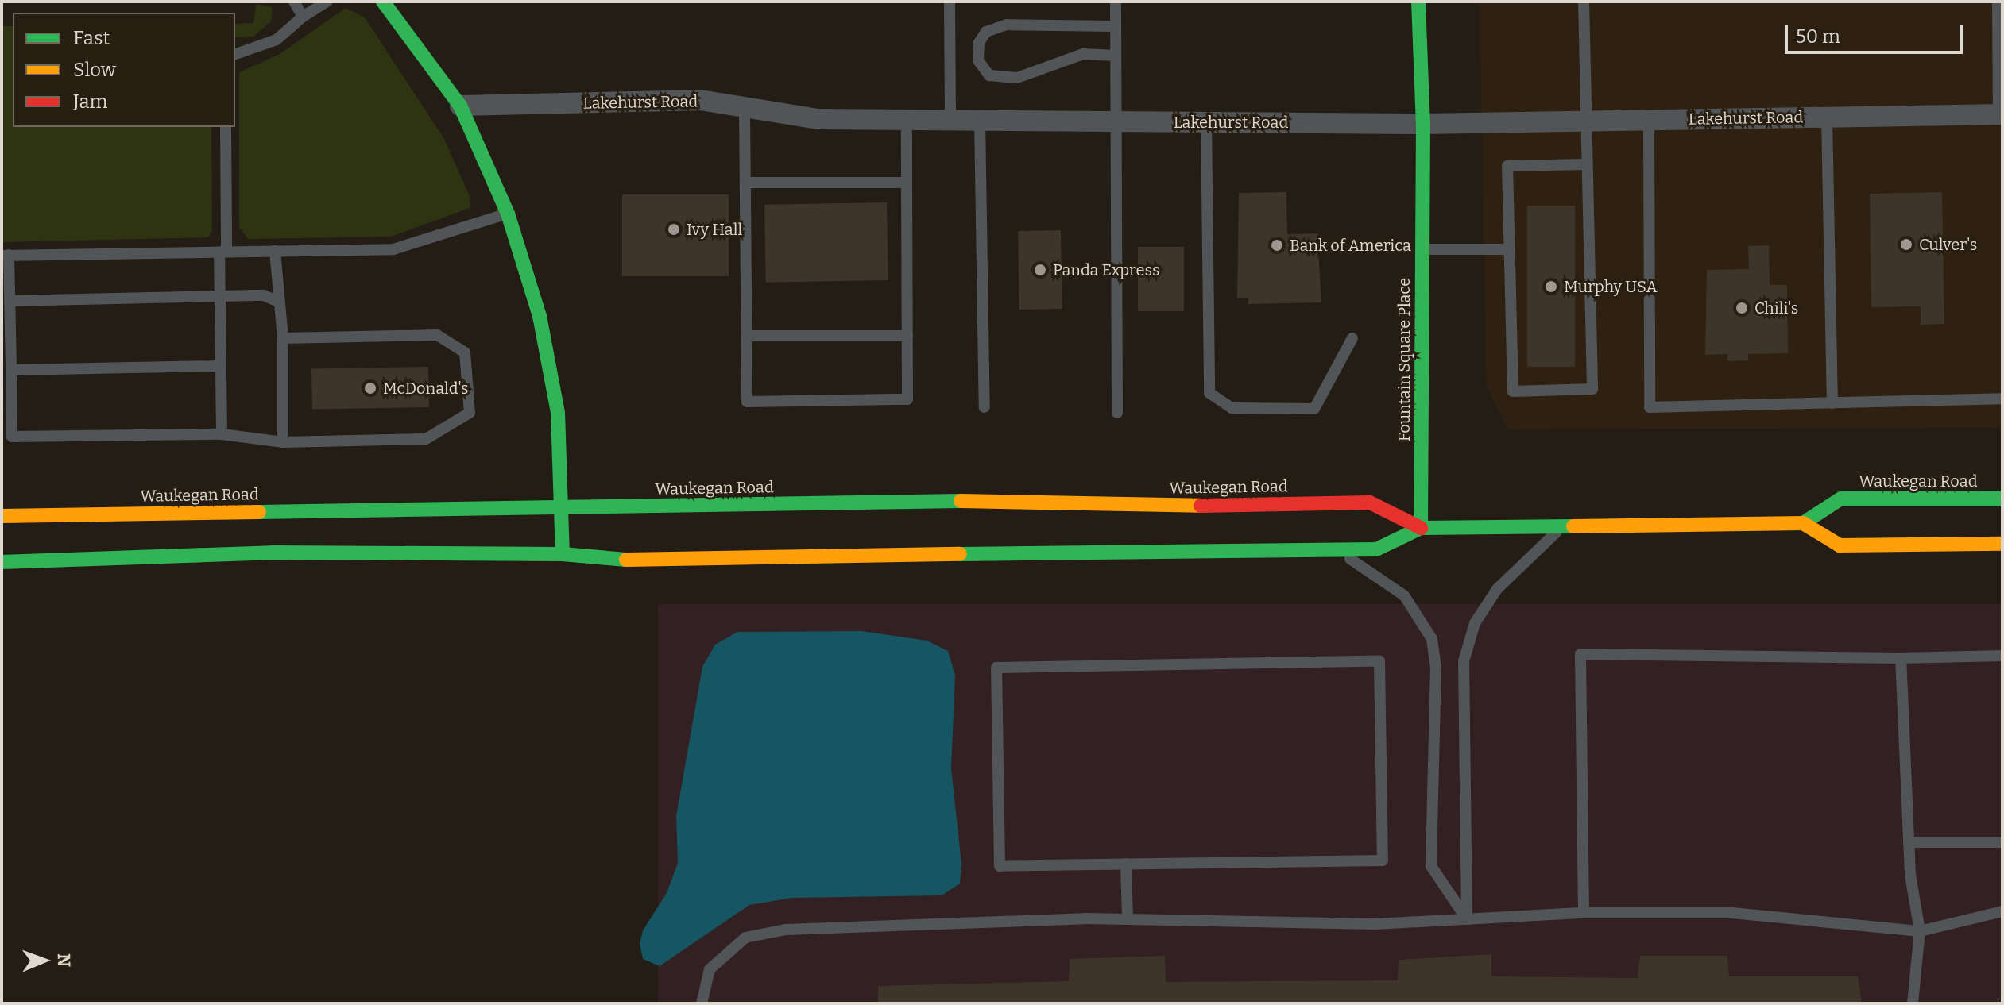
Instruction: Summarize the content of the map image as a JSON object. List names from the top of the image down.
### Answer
{
  "streets": {
    "main road": ["Fountain Square Place", "Waukegan Road"],
    "street": ["Lakehurst Road"]
  },
  "crossings": [
    ["Lakehurst Road", "Fountain Square Place"],
    ["Fountain Square Place", "Waukegan Road"]
  ],
  "places": [
    "Ivy Hall",
    "Culver's",
    "Bank of America",
    "Panda Express",
    "Murphy USA",
    "Chili's",
    "McDonald's"
  ],
  "legend": ["Fast", "Slow", "Jam"],
  "scale_bar": "50 m",
  "north": "right"
}
